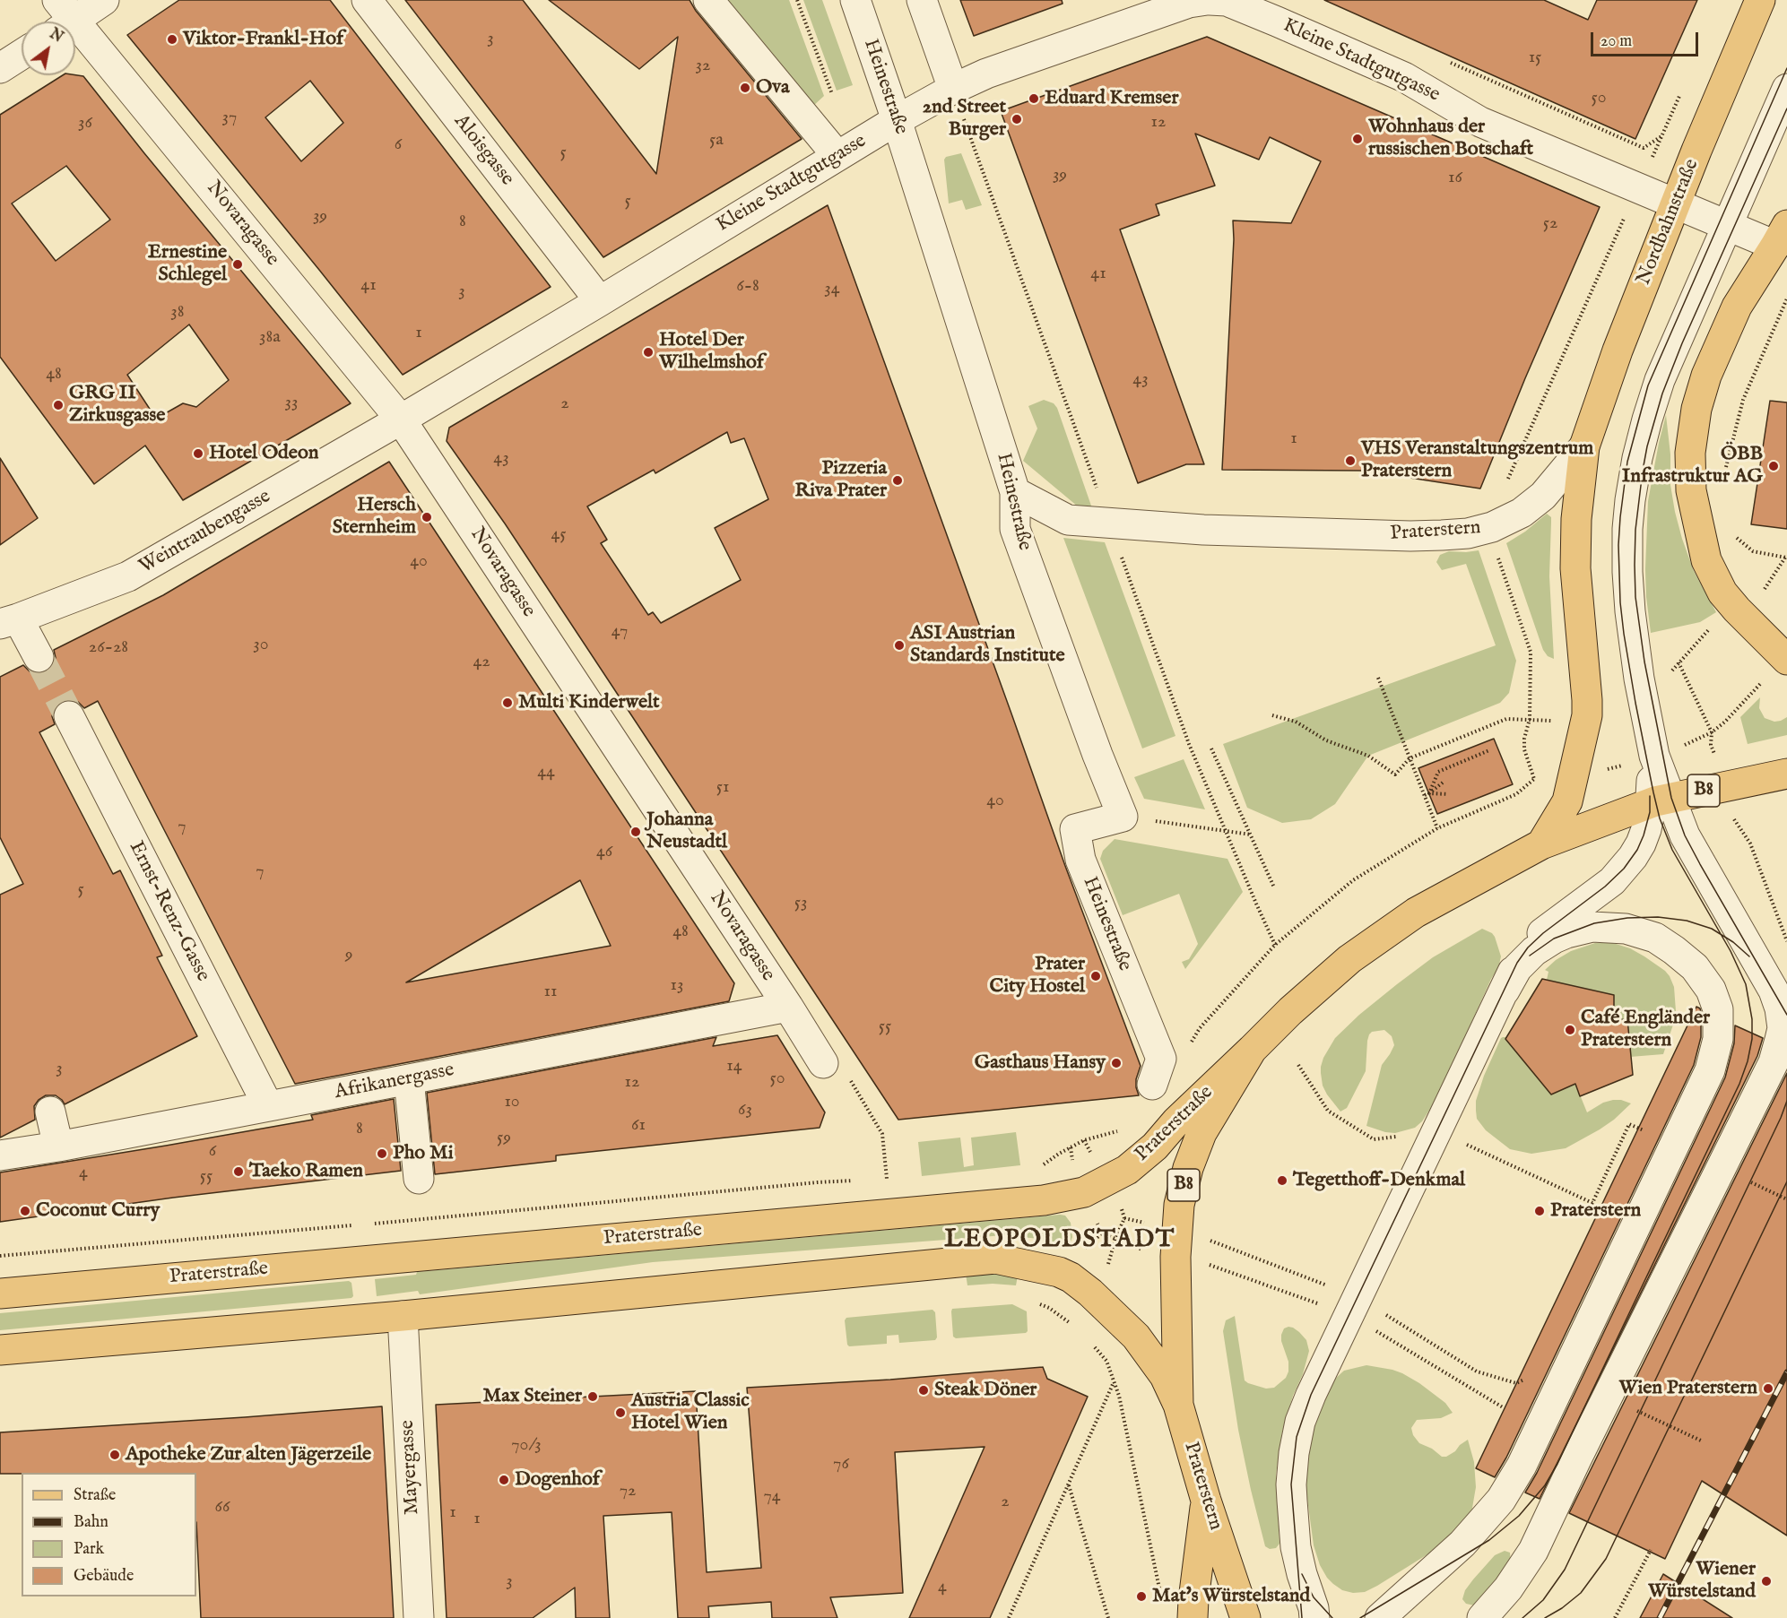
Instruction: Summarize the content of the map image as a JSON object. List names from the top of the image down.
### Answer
{
  "streets": {
    "main road": [
      "Nordbahnstraße",
      "Praterstern",
      "B8",
      "Praterstraße"
    ],
    "street": [
      "Kleine Stadtgutgasse",
      "Heinestraße",
      "Aloisgasse",
      "Novaragasse",
      "Weintraubengasse",
      "Ernst-Renz-Gasse",
      "Afrikanergasse",
      "Mayergasse"
    ]
  },
  "crossings": [
    ["Kleine Stadtgutgasse", "Heinestraße"],
    ["Kleine Stadtgutgasse", "Aloisgasse"],
    ["Kleine Stadtgutgasse", "Nordbahnstraße"],
    ["Kleine Stadtgutgasse", "Novaragasse"],
    ["Kleine Stadtgutgasse", "Weintraubengasse"],
    ["Heinestraße", "Praterstern"],
    ["Nordbahnstraße", "Praterstern"],
    ["Novaragasse", "Weintraubengasse"],
    ["Novaragasse", "Afrikanergasse"],
    ["Praterstern", "B8"],
    ["Praterstern", "Praterstraße"],
    ["Ernst-Renz-Gasse", "Afrikanergasse"]
  ],
  "districts": ["LEOPOLDSTADT"],
  "places": [
    "Viktor-Frankl-Hof",
    "Ova",
    "Eduard Kremser",
    "2nd Street Burger",
    "Wohnhaus der russischen Botschaft",
    "Ernestine Schlegel",
    "Hotel Der Wilhelmshof",
    "GRG II Zirkusgasse",
    "Hotel Odeon",
    "VHS Veranstaltungszentrum Praterstern",
    "ÖBB Infrastruktur AG",
    "Pizzeria Riva Prater",
    "Hersch Sternheim",
    "ASI Austrian Standards Institute",
    "Multi Kinderwelt",
    "Johanna Neustadtl",
    "Prater City Hostel",
    "Café Engländer Praterstern",
    "Gasthaus Hansy",
    "Pho Mi",
    "Taeko Ramen",
    "Tegetthoff-Denkmal",
    "Coconut Curry",
    "Praterstern",
    "Wien Praterstern",
    "Steak Döner",
    "Max Steiner",
    "Austria Classic Hotel Wien",
    "Apotheke Zur alten Jägerzeile",
    "Dogenhof",
    "Wiener Würstelstand",
    "Mat's Würstelstand"
  ],
  "house_numbers": [
    "3",
    "15",
    "32",
    "50",
    "37",
    "12",
    "36",
    "5a",
    "6",
    "5",
    "39",
    "16",
    "5",
    "39",
    "8",
    "52",
    "41",
    "41",
    "6-8",
    "34",
    "3",
    "38",
    "1",
    "38a",
    "48",
    "43",
    "33",
    "2",
    "1",
    "43",
    "45",
    "40",
    "47",
    "30",
    "26-28",
    "42",
    "44",
    "51",
    "40",
    "7",
    "46",
    "7",
    "5",
    "53",
    "48",
    "9",
    "13",
    "11",
    "55",
    "14",
    "3",
    "50",
    "12",
    "10",
    "63",
    "61",
    "8",
    "59",
    "6",
    "4",
    "55",
    "70/3",
    "76",
    "72",
    "74",
    "2",
    "66",
    "1",
    "1",
    "3",
    "4"
  ],
  "legend": [
    "Straße",
    "Bahn",
    "Park",
    "Gebäude"
  ],
  "scale_bar": "20 m",
  "north": "top right"
}
